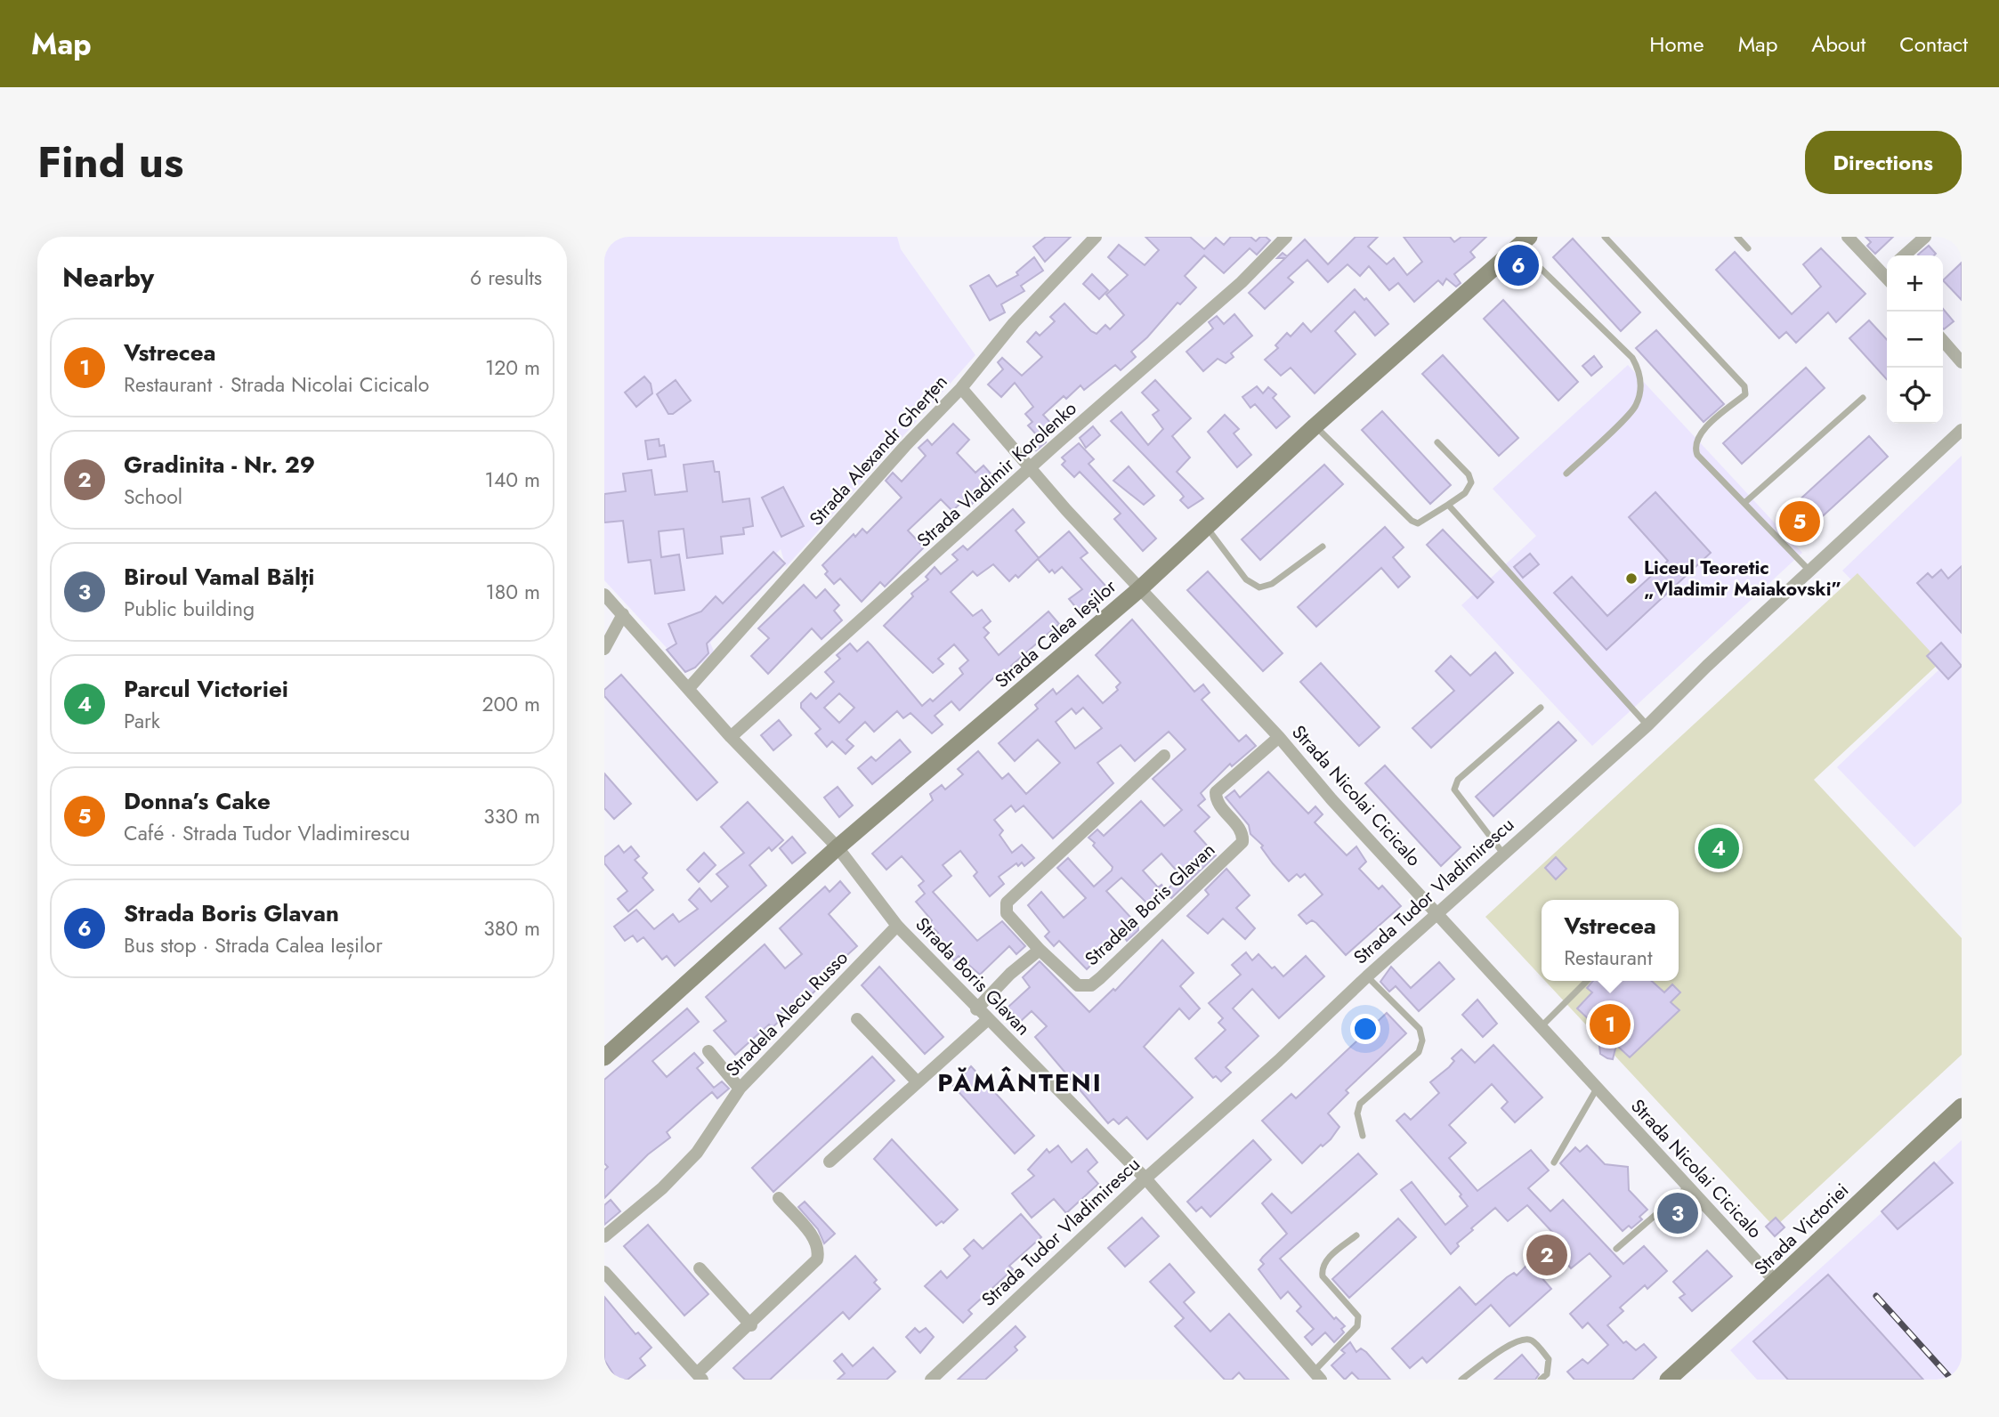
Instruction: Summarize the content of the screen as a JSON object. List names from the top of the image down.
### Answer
{
  "streets": {
    "street": [
      "Strada Alexandr Gherțen",
      "Strada Vladimir Korolenko",
      "Strada Calea Ieșilor",
      "Strada Nicolai Cicicalo",
      "Strada Tudor Vladimirescu",
      "Stradela Boris Glavan",
      "Strada Boris Glavan",
      "Stradela Alecu Russo",
      "Strada Victoriei"
    ]
  },
  "crossings": [
    ["Strada Alexandr Gherțen", "Strada Nicolai Cicicalo"],
    ["Strada Alexandr Gherțen", "Strada Boris Glavan"],
    ["Strada Vladimir Korolenko", "Strada Nicolai Cicicalo"],
    ["Strada Vladimir Korolenko", "Strada Boris Glavan"],
    ["Strada Calea Ieșilor", "Strada Nicolai Cicicalo"],
    ["Strada Calea Ieșilor", "Strada Boris Glavan"],
    ["Strada Nicolai Cicicalo", "Strada Tudor Vladimirescu"],
    ["Strada Nicolai Cicicalo", "Stradela Boris Glavan"],
    ["Strada Nicolai Cicicalo", "Strada Victoriei"],
    ["Strada Tudor Vladimirescu", "Strada Boris Glavan"],
    ["Strada Boris Glavan", "Stradela Alecu Russo"]
  ],
  "districts": ["PĂMÂNTENI"],
  "places": ["Liceul Teoretic „Vladimir Maiakovski”"],
  "page": {
    "header": "Map",
    "nav": [
      "Home",
      "Map",
      "About",
      "Contact"
    ],
    "title": "Find us",
    "buttons": "Directions",
    "heading": ["Nearby", "6 results"],
    "pins": [
      "6",
      "5",
      "4",
      "1",
      "3",
      "2"
    ],
    "map_buttons": ["+", "−"],
    "list": [
      {
        "mark": "1",
        "name": "Vstrecea",
        "note": "Restaurant · Strada Nicolai Cicicalo",
        "value": "120 m"
      },
      {
        "mark": "2",
        "name": "Gradinita - Nr. 29",
        "note": "School",
        "value": "140 m"
      },
      {
        "mark": "3",
        "name": "Biroul Vamal Bălți",
        "note": "Public building",
        "value": "180 m"
      },
      {
        "mark": "4",
        "name": "Parcul Victoriei",
        "note": "Park",
        "value": "200 m"
      },
      {
        "mark": "5",
        "name": "Donna’s Cake",
        "note": "Café · Strada Tudor Vladimirescu",
        "value": "330 m"
      },
      {
        "mark": "6",
        "name": "Strada Boris Glavan",
        "note": "Bus stop · Strada Calea Ieșilor",
        "value": "380 m"
      }
    ],
    "popup": ["Vstrecea", "Restaurant"]
  }
}
